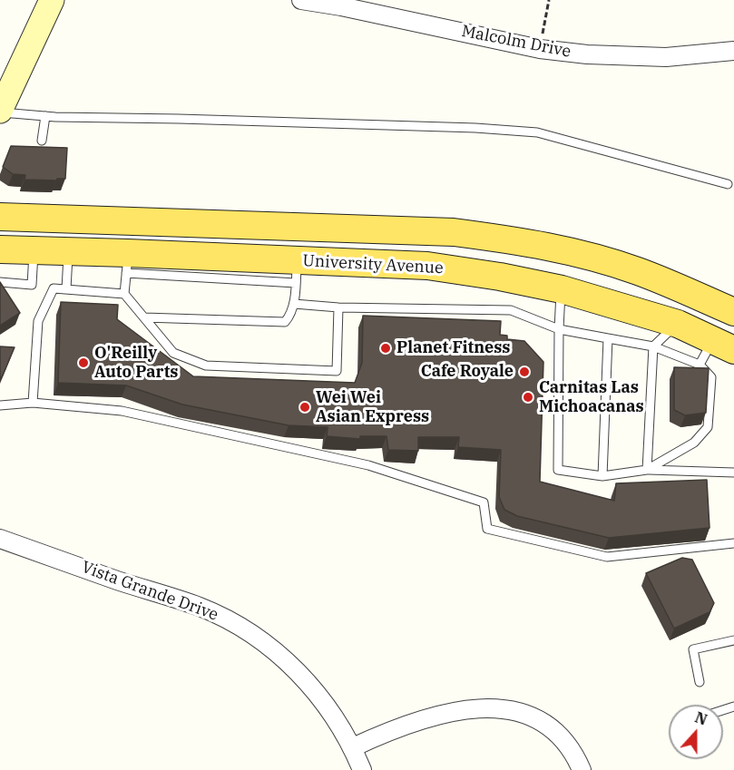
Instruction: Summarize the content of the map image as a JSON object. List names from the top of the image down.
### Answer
{
  "streets": {
    "main road": ["University Avenue"],
    "street": ["Malcolm Drive", "Vista Grande Drive"]
  },
  "places": [
    "Planet Fitness",
    "O'Reilly Auto Parts",
    "Cafe Royale",
    "Carnitas Las Michoacanas",
    "Wei Wei Asian Express"
  ],
  "north": "top"
}
